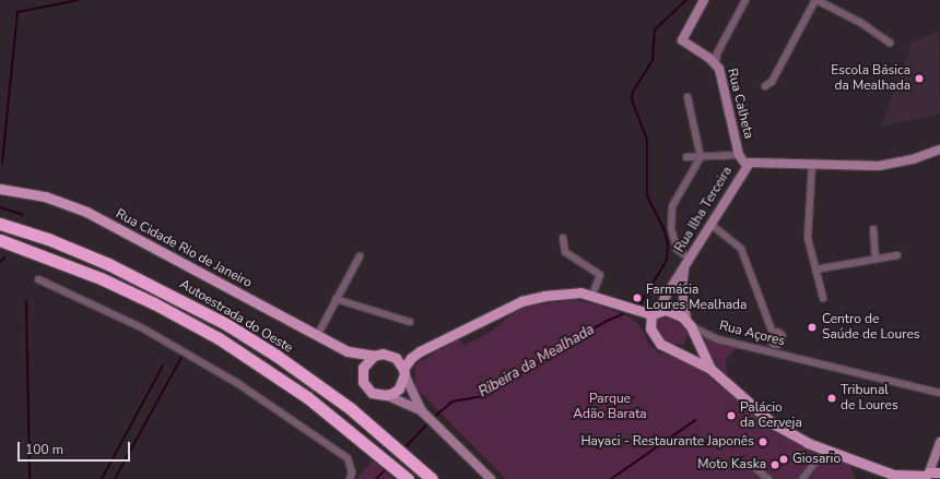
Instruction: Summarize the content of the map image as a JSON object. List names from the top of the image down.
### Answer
{
  "streets": {
    "highway": ["Autoestrada do Oeste"],
    "main road": ["Rua Cidade Rio de Janeiro"],
    "street": ["Rua Calheta", "Rua Ilha Terceira", "Rua Açores"]
  },
  "crossings": [
    ["Rua Calheta", "Rua Ilha Terceira"],
    ["Rua Ilha Terceira", "Rua Açores"]
  ],
  "water": ["Ribeira da Mealhada"],
  "parks": ["Parque Adão Barata"],
  "places": [
    "Escola Básica da Mealhada",
    "Farmácia Loures Mealhada",
    "Centro de Saúde de Loures",
    "Tribunal de Loures",
    "Palácio da Cerveja",
    "Hayaci - Restaurante Japonês",
    "Giosario",
    "Moto Kaska"
  ],
  "scale_bar": "100 m"
}
